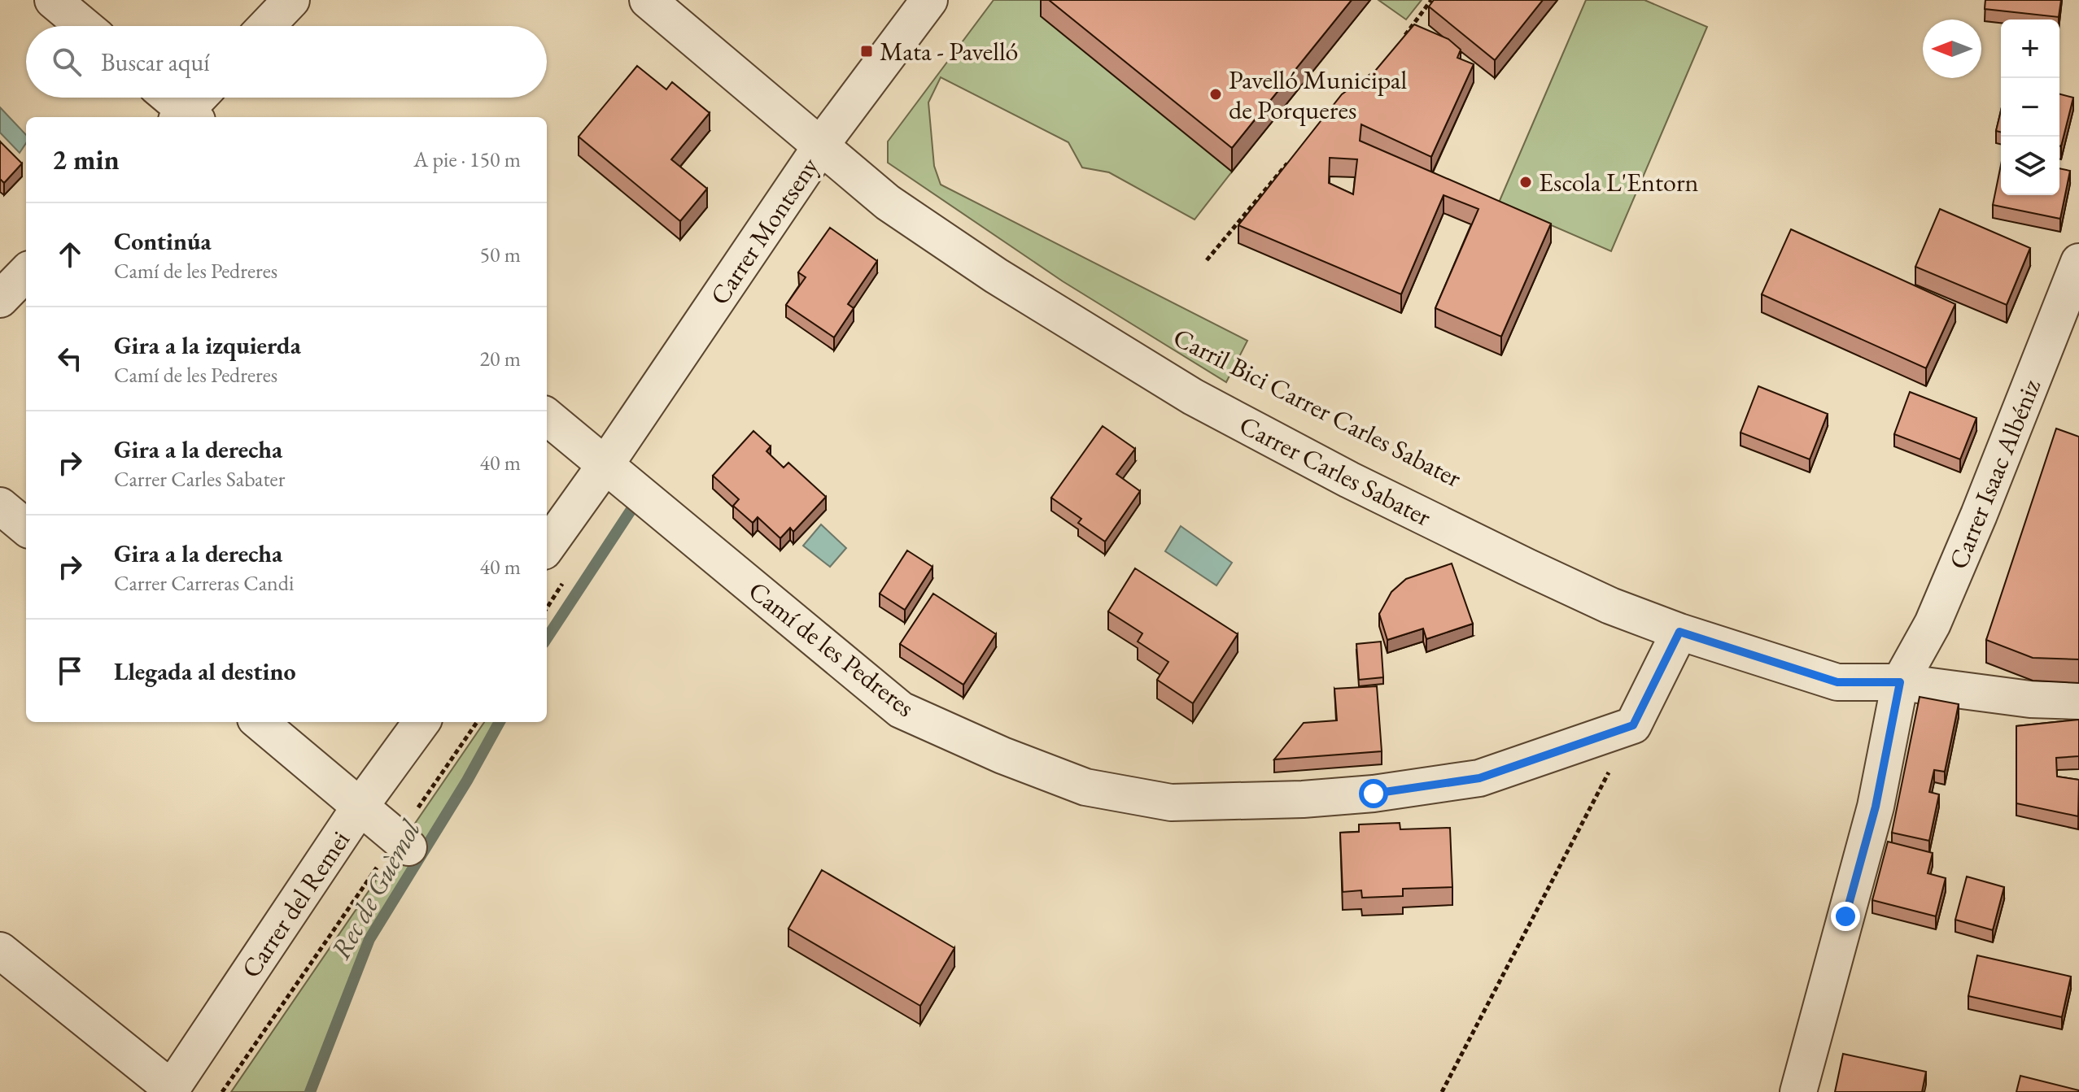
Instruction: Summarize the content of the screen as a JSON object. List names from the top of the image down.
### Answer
{
  "streets": {
    "street": [
      "Carrer Montseny",
      "Carrer Carles Sabater",
      "Carrer Isaac Albéniz",
      "Camí de les Pedreres",
      "Carrer del Remei"
    ]
  },
  "crossings": [
    ["Carrer Montseny", "Carrer Carles Sabater"],
    ["Carrer Montseny", "Camí de les Pedreres"],
    ["Carrer Carles Sabater", "Carrer Isaac Albéniz"]
  ],
  "water": ["Rec de Guèmol"],
  "places": {
    "transit": ["Mata - Pavelló"],
    "other": ["Pavelló Municipal de Porqueres", "Escola L'Entorn"]
  },
  "north": "left",
  "page": {
    "map_buttons": ["+", "−"],
    "search": "Buscar aquí",
    "heading": ["2 min", "A pie · 150 m"],
    "list": [
      ["Continúa", "Camí de les Pedreres", "50 m"],
      ["Gira a la izquierda", "Camí de les Pedreres", "20 m"],
      ["Gira a la derecha", "Carrer Carles Sabater", "40 m"],
      ["Gira a la derecha", "Carrer Carreras Candi", "40 m"],
      "Llegada al destino"
    ]
  }
}
